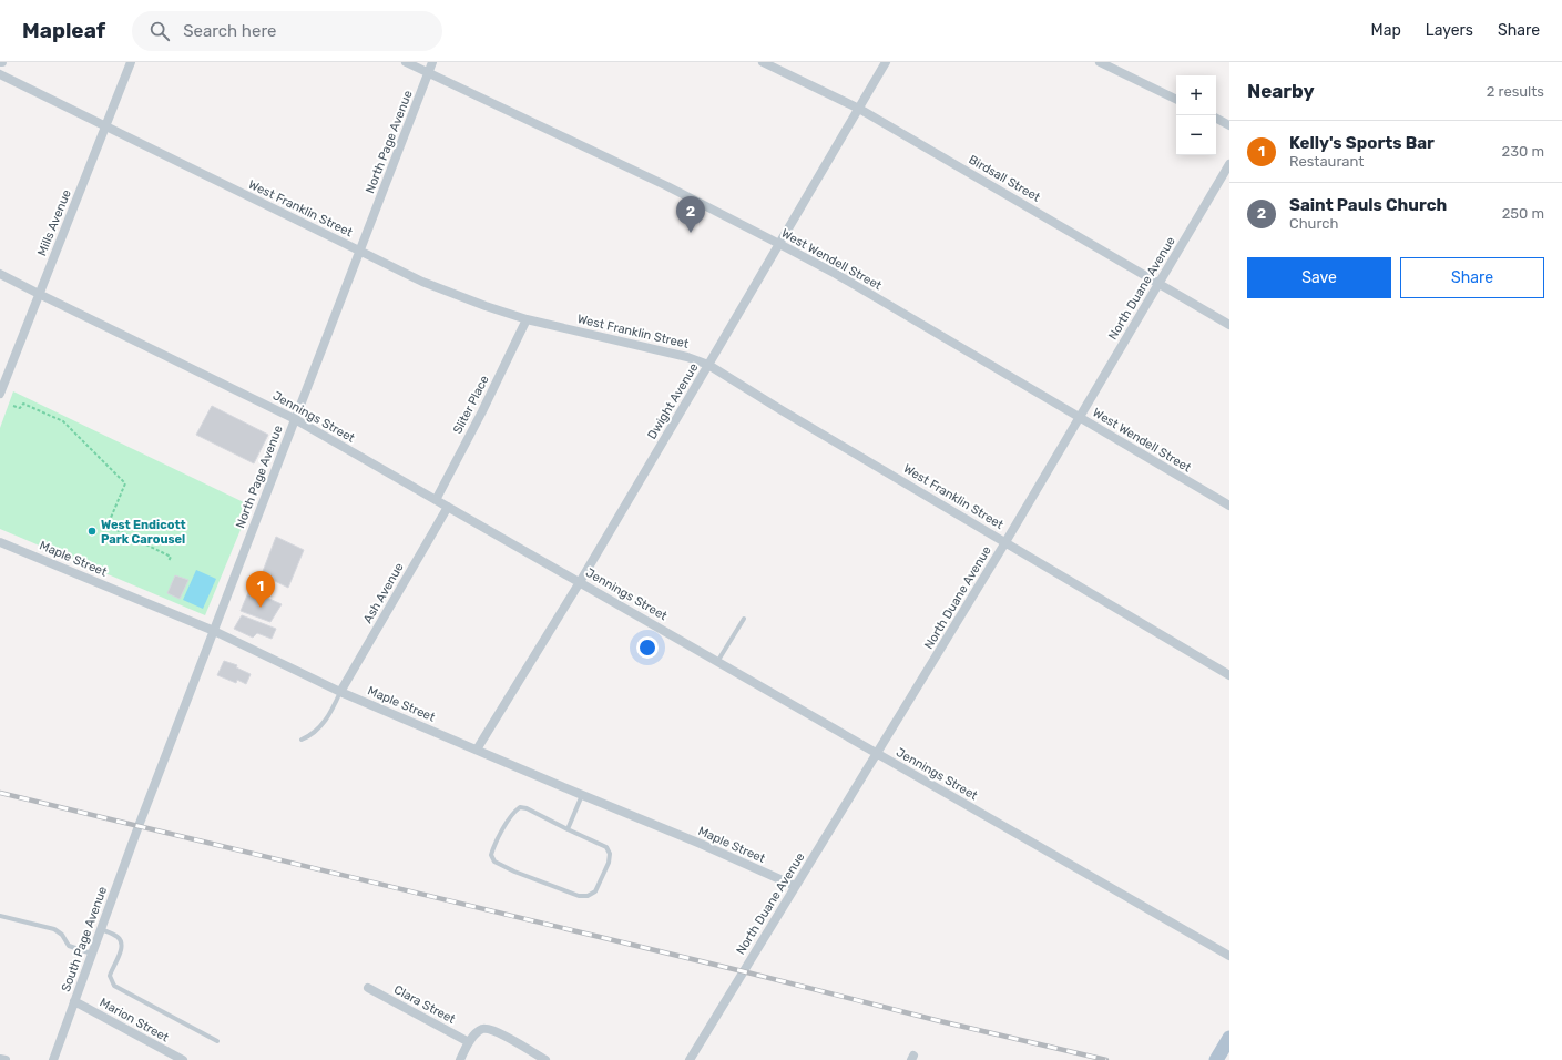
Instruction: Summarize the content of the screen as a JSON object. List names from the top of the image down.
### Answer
{
  "streets": {
    "street": [
      "North Page Avenue",
      "Birdsall Street",
      "West Franklin Street",
      "Mills Avenue",
      "West Wendell Street",
      "North Duane Avenue",
      "Dwight Avenue",
      "Sliter Place",
      "Jennings Street",
      "Maple Street",
      "Ash Avenue",
      "South Page Avenue",
      "Clara Street",
      "Marion Street"
    ]
  },
  "crossings": [
    ["North Page Avenue", "West Franklin Street"],
    ["North Page Avenue", "West Wendell Street"],
    ["North Page Avenue", "Jennings Street"],
    ["North Page Avenue", "Maple Street"],
    ["North Page Avenue", "South Page Avenue"],
    ["Birdsall Street", "North Duane Avenue"],
    ["Birdsall Street", "Dwight Avenue"],
    ["West Franklin Street", "Mills Avenue"],
    ["West Franklin Street", "North Duane Avenue"],
    ["West Franklin Street", "Dwight Avenue"],
    ["West Franklin Street", "Sliter Place"],
    ["Mills Avenue", "Jennings Street"],
    ["West Wendell Street", "North Duane Avenue"],
    ["West Wendell Street", "Dwight Avenue"],
    ["North Duane Avenue", "Jennings Street"],
    ["North Duane Avenue", "Maple Street"],
    ["Dwight Avenue", "Jennings Street"],
    ["Dwight Avenue", "Maple Street"],
    ["Sliter Place", "Jennings Street"],
    ["Jennings Street", "Ash Avenue"],
    ["Maple Street", "Ash Avenue"],
    ["South Page Avenue", "Marion Street"]
  ],
  "places": ["West Endicott Park Carousel"],
  "page": {
    "header": "Mapleaf",
    "search": "Search here",
    "nav": ["Map", "Layers", "Share"],
    "heading": ["Nearby", "2 results"],
    "map_buttons": ["+", "−"],
    "list": [
      {
        "mark": "1",
        "name": "Kelly's Sports Bar",
        "note": "Restaurant",
        "value": "230 m"
      },
      {
        "mark": "2",
        "name": "Saint Pauls Church",
        "note": "Church",
        "value": "250 m"
      }
    ],
    "pins": ["2", "1"],
    "buttons": ["Save", "Share"]
  }
}
